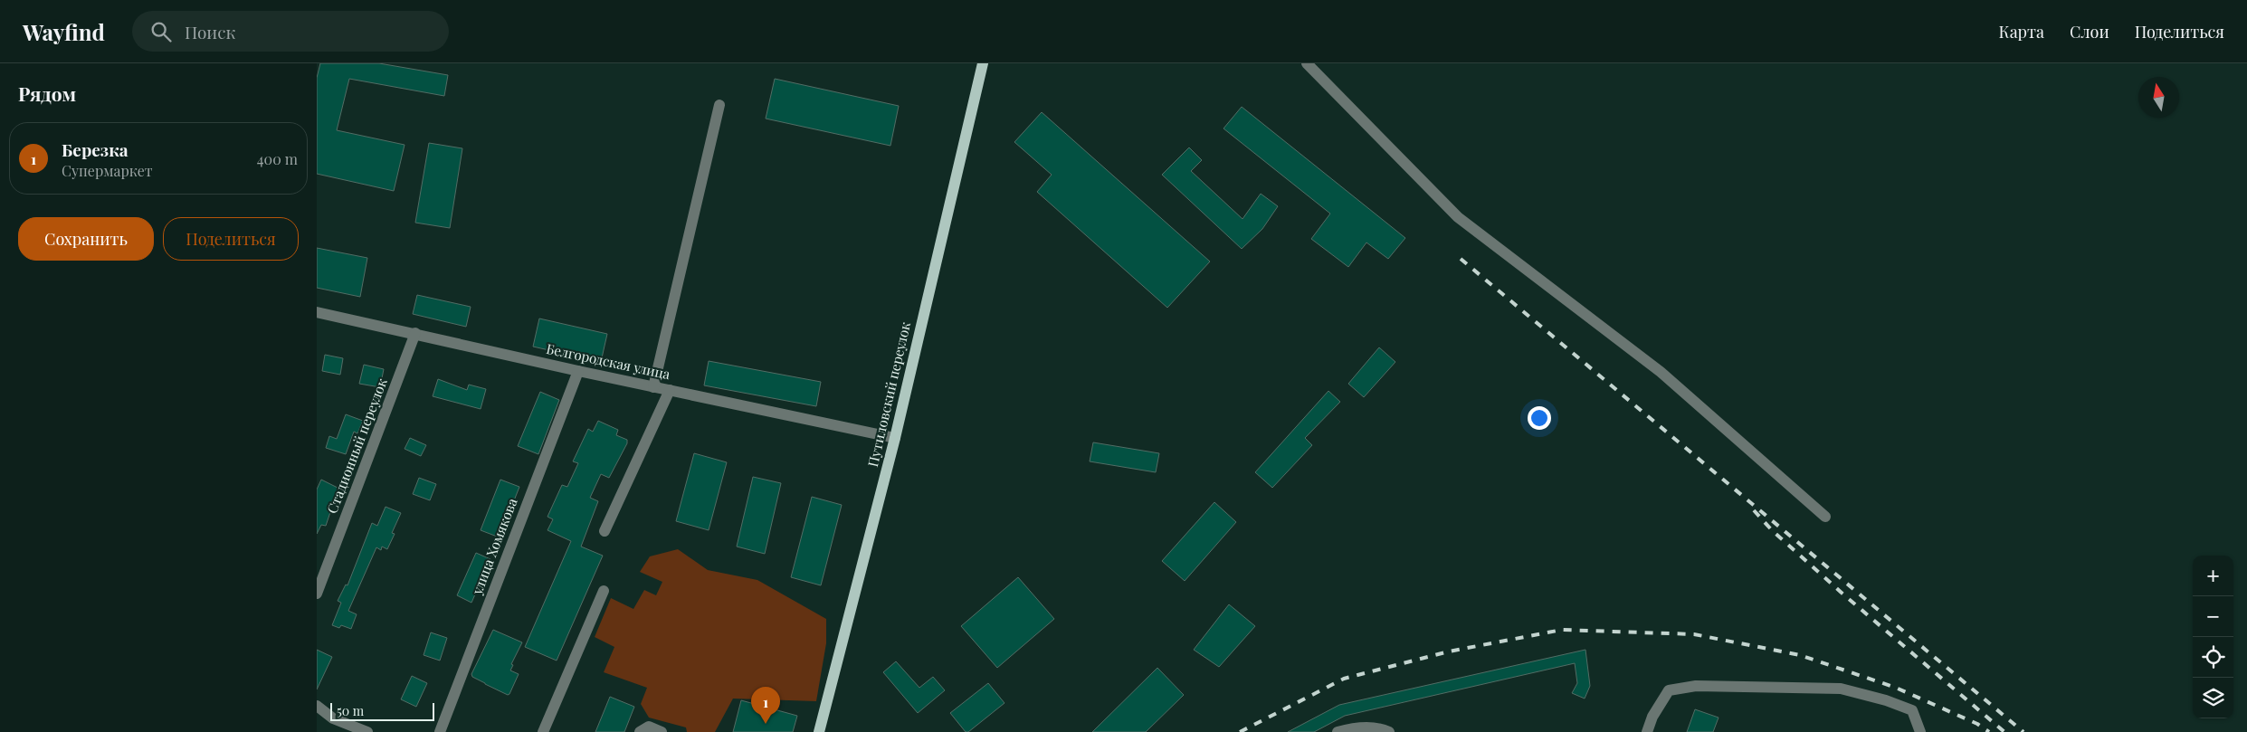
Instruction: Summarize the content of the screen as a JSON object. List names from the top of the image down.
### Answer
{
  "streets": {
    "main road": ["Путиловский переулок"],
    "street": ["Белгородская улица", "Стадионный переулок", "улица Хомякова"]
  },
  "crossings": [
    ["Белгородская улица", "Путиловский переулок"],
    ["Белгородская улица", "Стадионный переулок"],
    ["Белгородская улица", "улица Хомякова"]
  ],
  "scale_bar": "50 m",
  "north": "top",
  "page": {
    "header": "Wayfind",
    "search": "Поиск",
    "nav": ["Карта", "Слои", "Поделиться"],
    "heading": "Рядом",
    "list": [
      {
        "mark": "1",
        "name": "Березка",
        "note": "Супермаркет",
        "value": "400 m"
      }
    ],
    "buttons": ["Сохранить", "Поделиться"],
    "map_buttons": ["+", "−"],
    "pins": "1",
    "scale": "50 m"
  }
}
